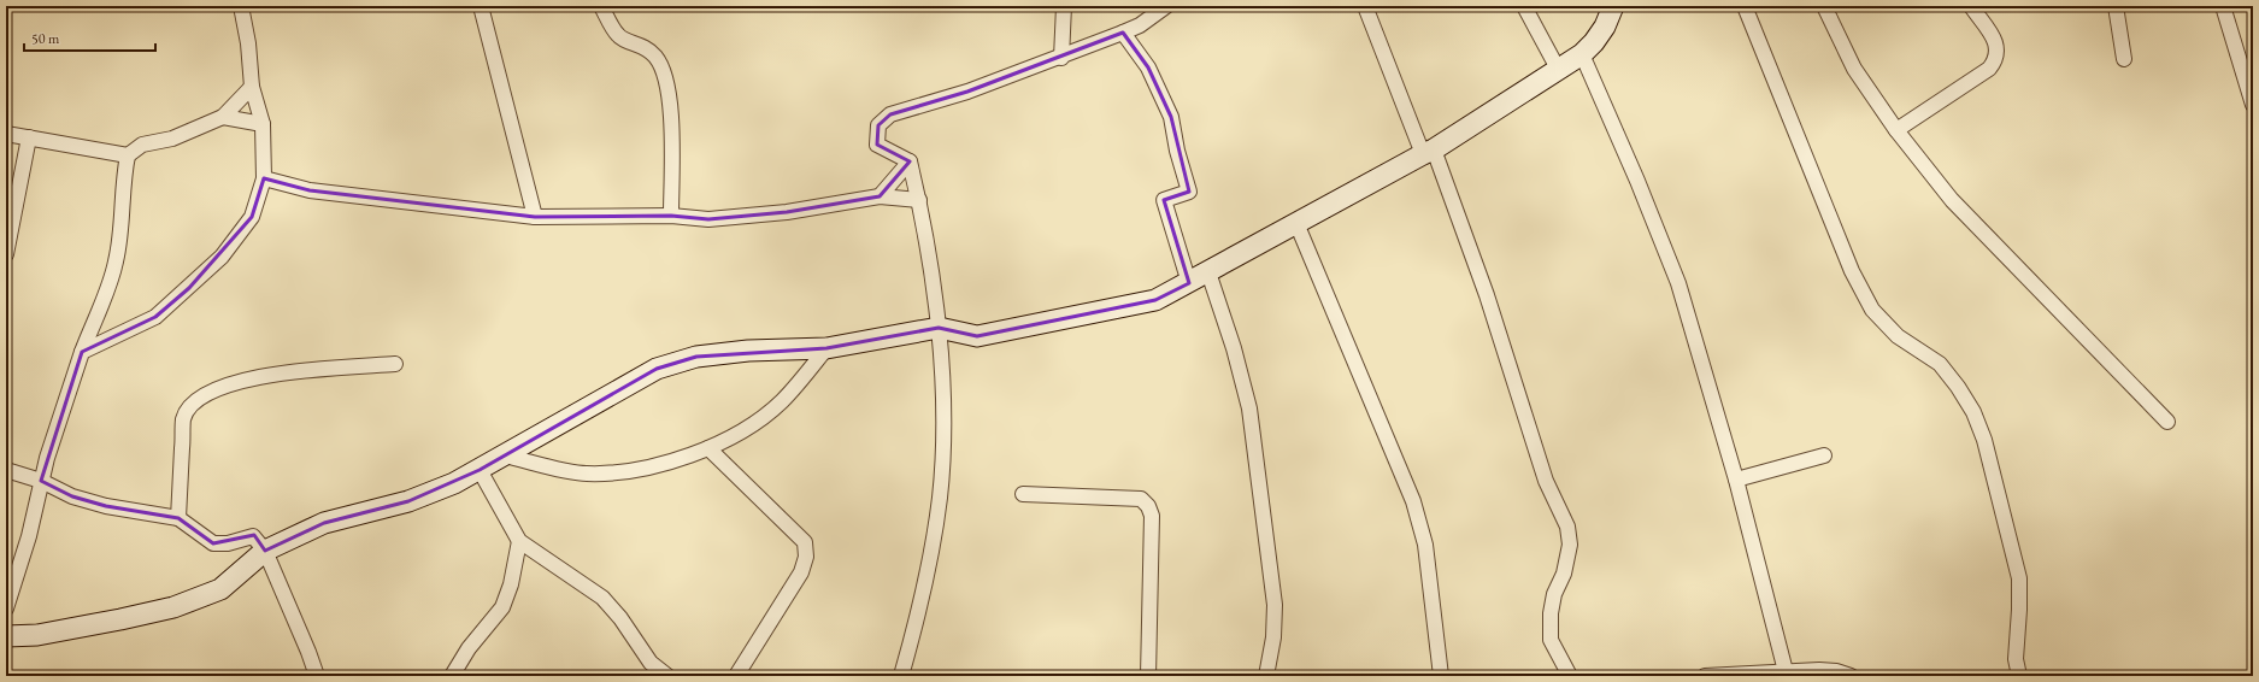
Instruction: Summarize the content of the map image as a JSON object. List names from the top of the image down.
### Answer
{
  "scale_bar": "50 m"
}
